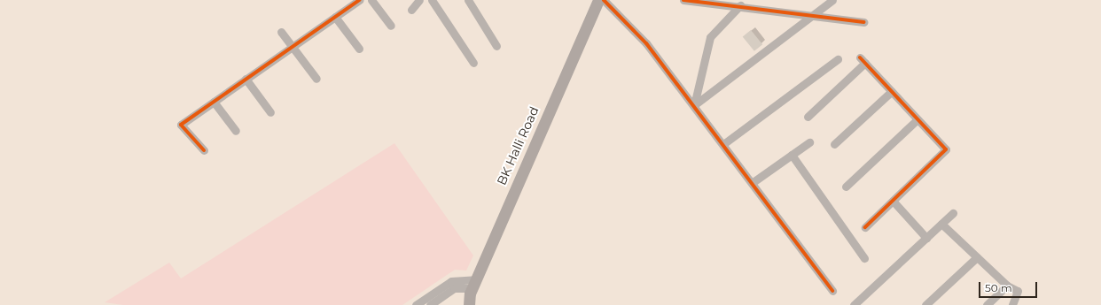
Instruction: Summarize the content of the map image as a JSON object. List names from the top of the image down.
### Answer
{
  "streets": {
    "main road": ["BK Halli Road"]
  },
  "scale_bar": "50 m"
}
